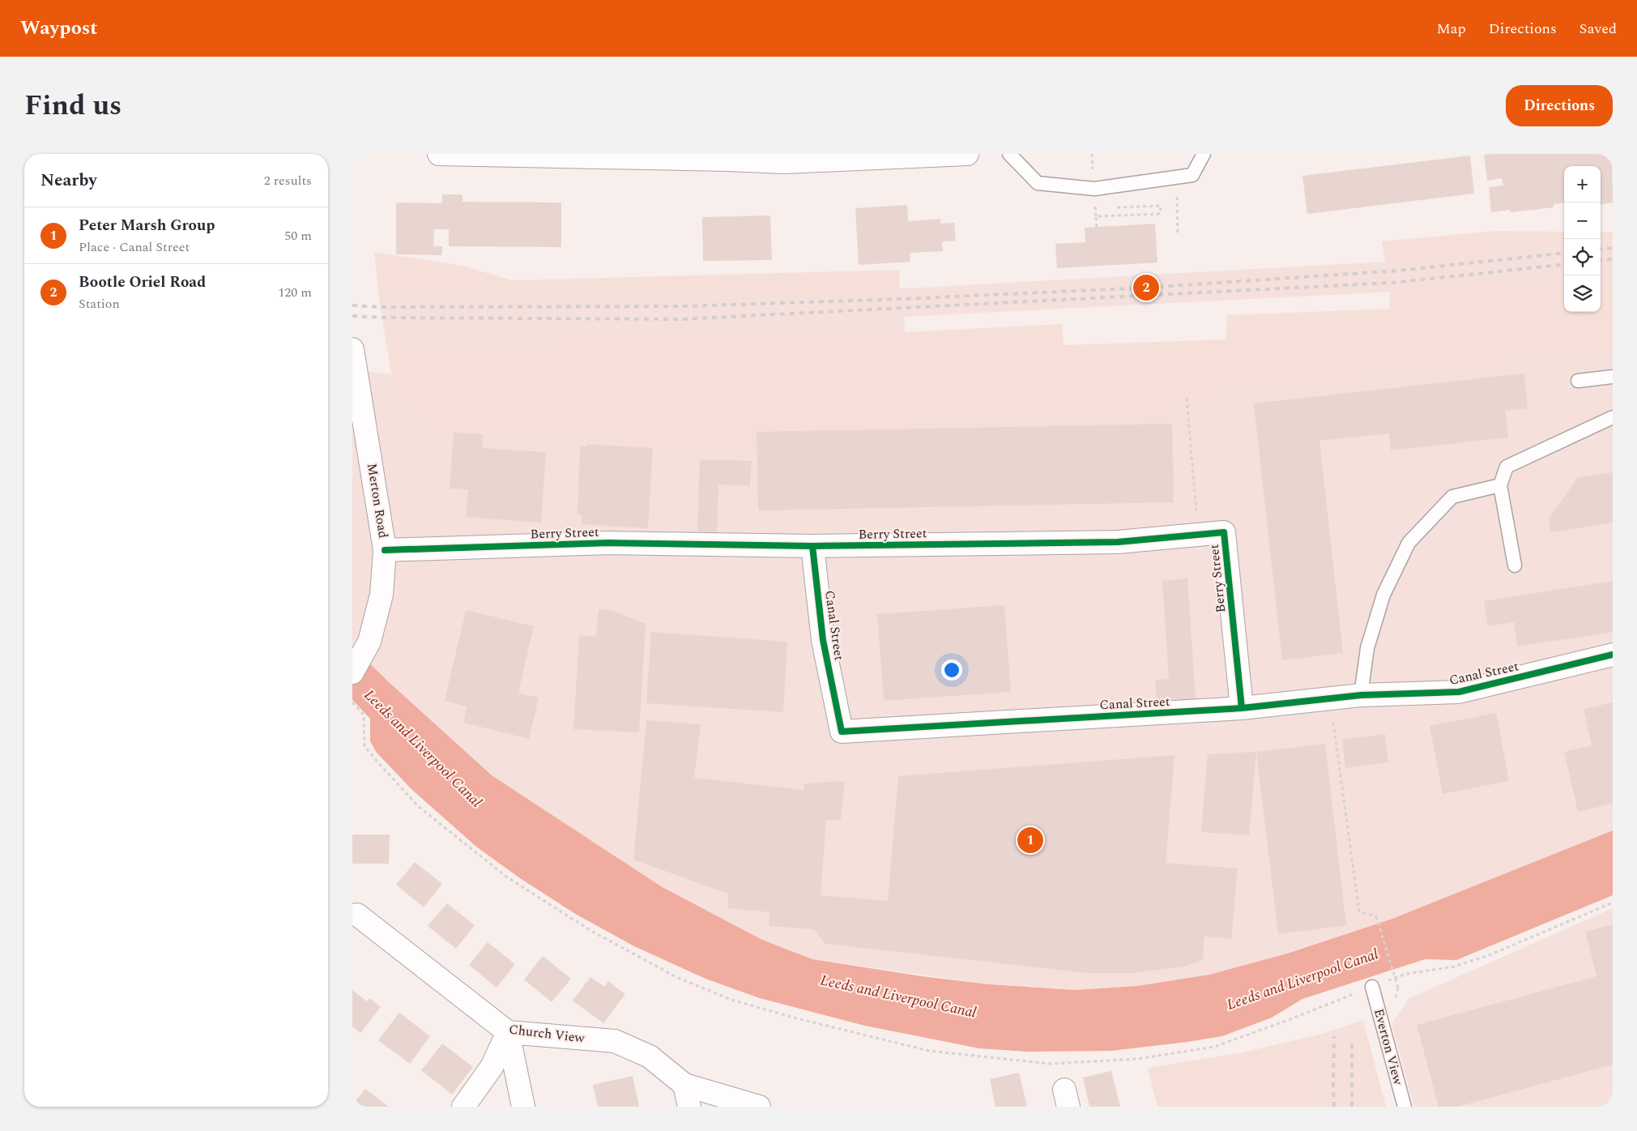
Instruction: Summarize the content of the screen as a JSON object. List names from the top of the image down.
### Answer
{
  "streets": {
    "street": [
      "Merton Road",
      "Berry Street",
      "Canal Street",
      "Church View"
    ],
    "lane": ["Everton View"]
  },
  "crossings": [
    ["Merton Road", "Berry Street"],
    ["Berry Street", "Canal Street"]
  ],
  "water": ["Leeds and Liverpool Canal"],
  "page": {
    "header": "Waypost",
    "nav": ["Map", "Directions", "Saved"],
    "title": "Find us",
    "buttons": "Directions",
    "heading": ["Nearby", "2 results"],
    "map_buttons": ["+", "−"],
    "list": [
      {
        "mark": "1",
        "name": "Peter Marsh Group",
        "note": "Place · Canal Street",
        "value": "50 m"
      },
      {
        "mark": "2",
        "name": "Bootle Oriel Road",
        "note": "Station",
        "value": "120 m"
      }
    ],
    "pins": ["2", "1"]
  }
}
